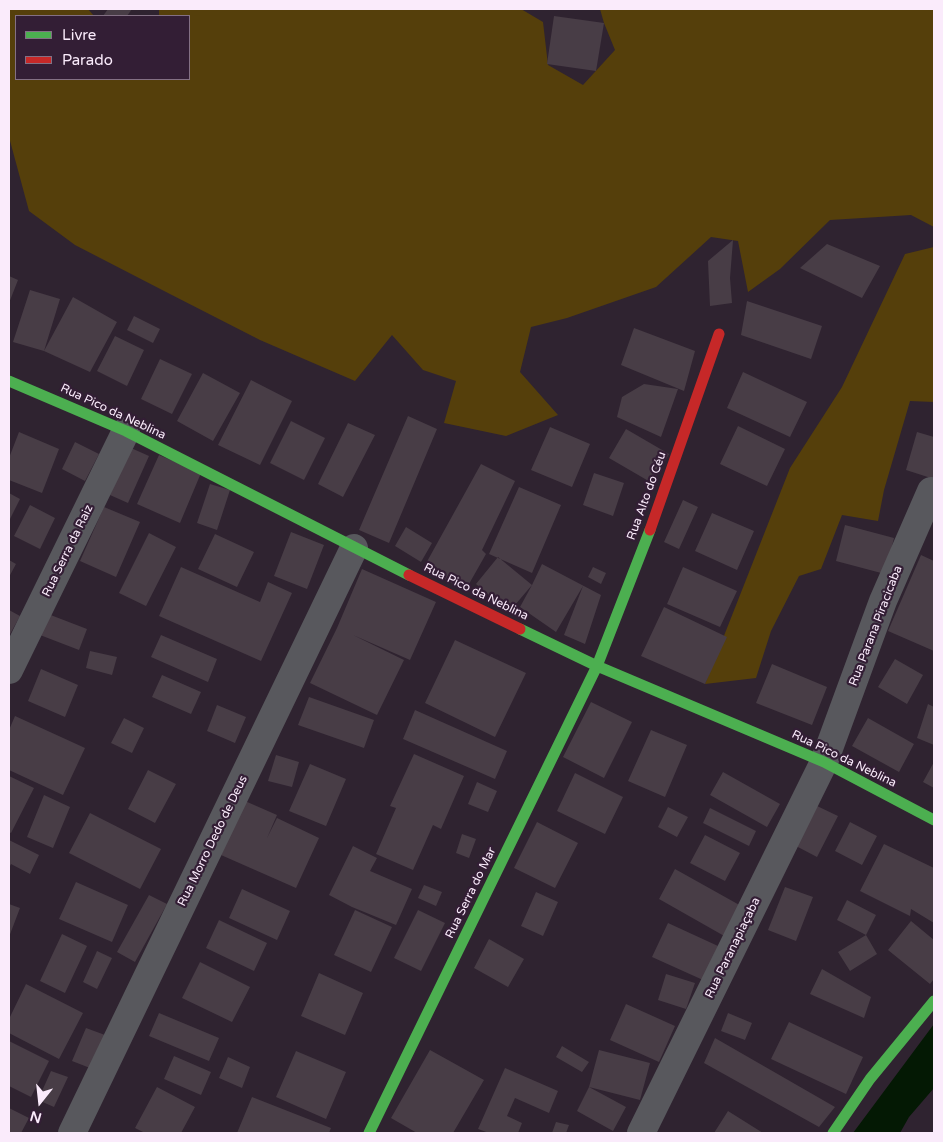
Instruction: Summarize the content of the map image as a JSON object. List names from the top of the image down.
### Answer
{
  "streets": {
    "street": [
      "Rua Pico da Neblina",
      "Rua Alto do Céu",
      "Rua Serra da Raiz",
      "Rua Parana Piracicaba",
      "Rua Morro Dedo de Deus",
      "Rua Serra do Mar",
      "Rua Paranapiaçaba"
    ]
  },
  "crossings": [
    ["Rua Pico da Neblina", "Rua Alto do Céu"],
    ["Rua Pico da Neblina", "Rua Serra da Raiz"],
    ["Rua Pico da Neblina", "Rua Parana Piracicaba"],
    ["Rua Pico da Neblina", "Rua Morro Dedo de Deus"],
    ["Rua Pico da Neblina", "Rua Serra do Mar"],
    ["Rua Pico da Neblina", "Rua Paranapiaçaba"],
    ["Rua Alto do Céu", "Rua Serra do Mar"],
    ["Rua Parana Piracicaba", "Rua Paranapiaçaba"]
  ],
  "legend": ["Livre", "Parado"],
  "north": "bottom"
}
